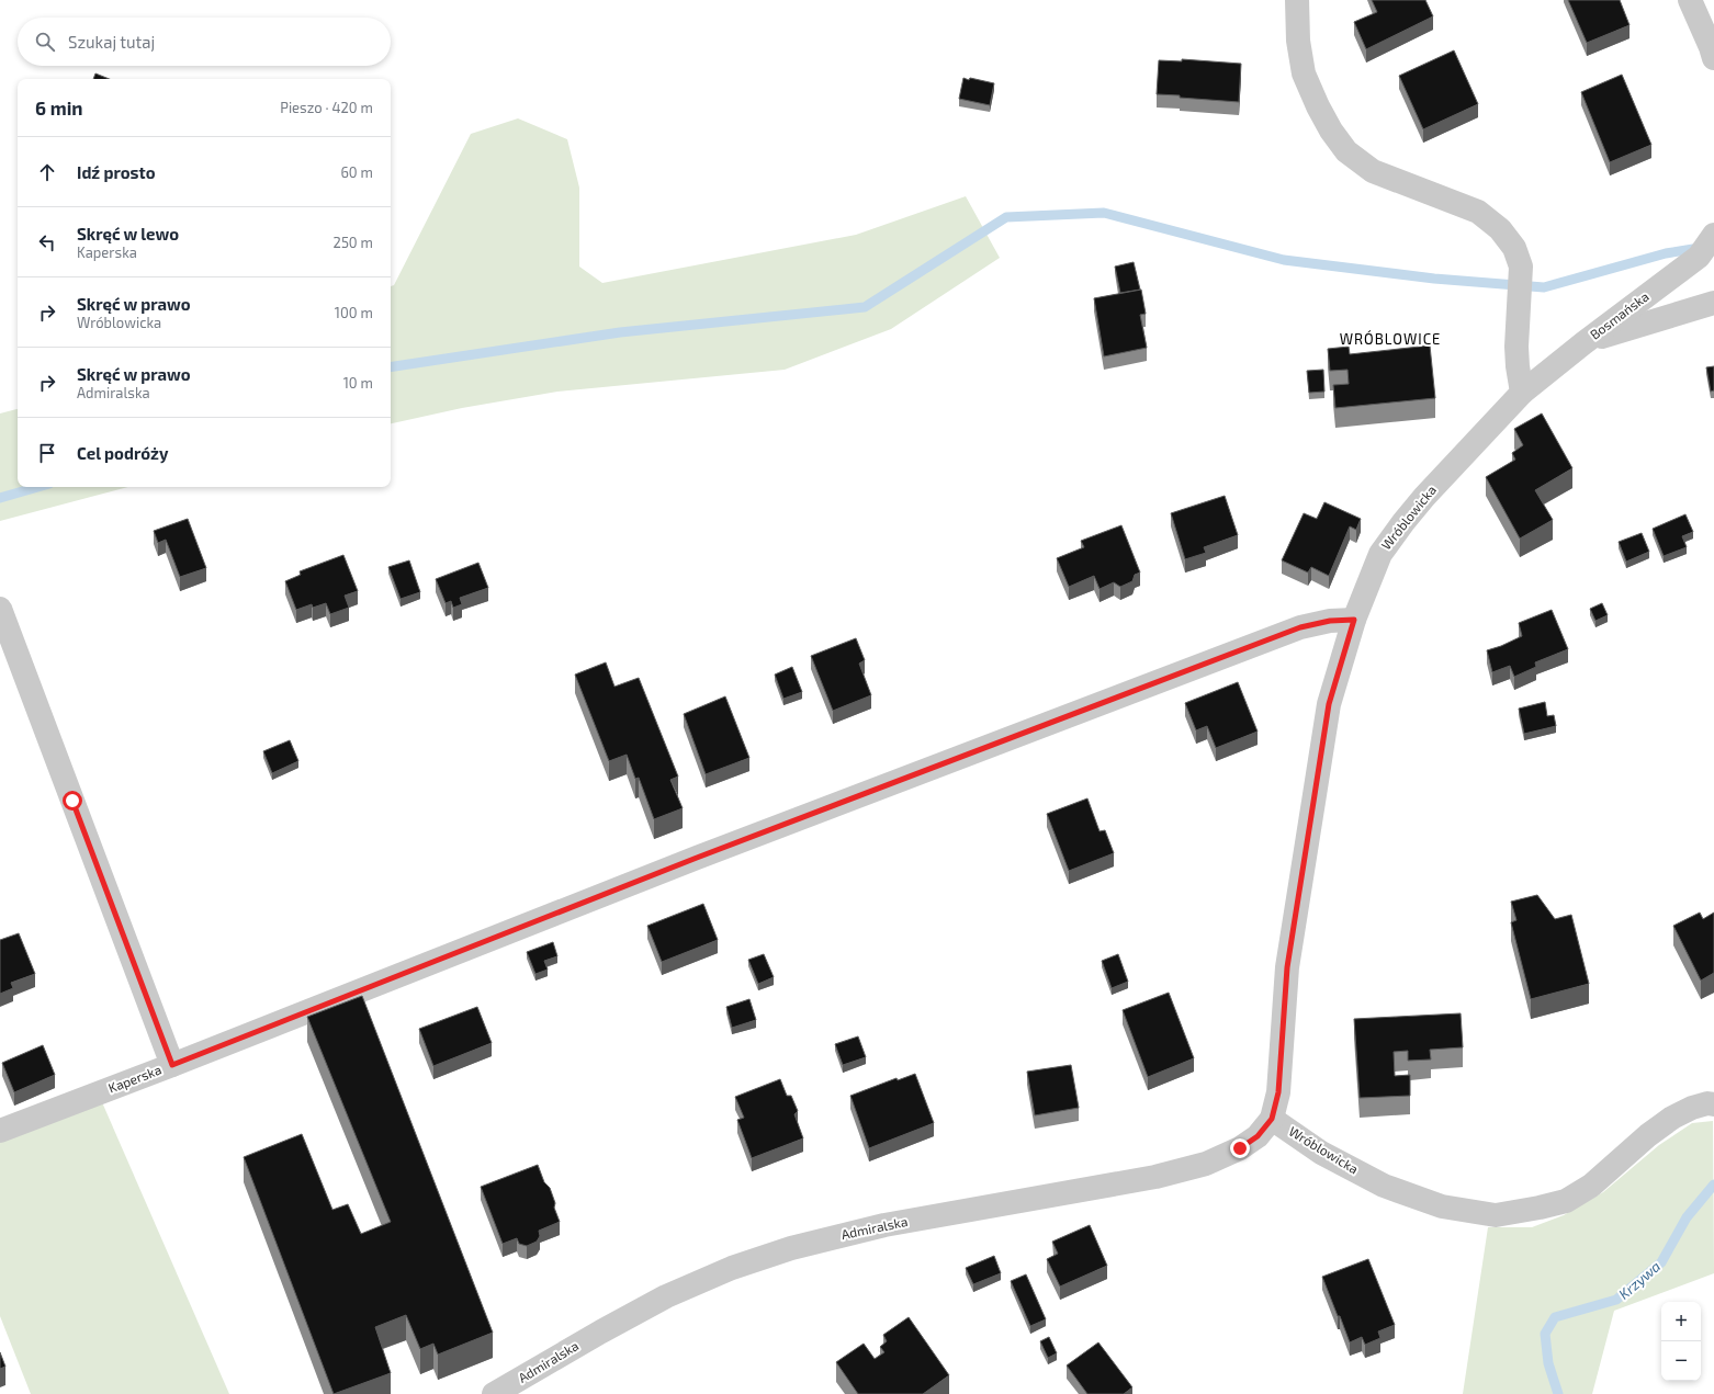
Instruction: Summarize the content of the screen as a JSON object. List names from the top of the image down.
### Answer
{
  "streets": {
    "street": [
      "Bosmańska",
      "Wróblowicka",
      "Kaperska",
      "Admiralska"
    ]
  },
  "crossings": [
    ["Bosmańska", "Wróblowicka"],
    ["Wróblowicka", "Kaperska"],
    ["Wróblowicka", "Admiralska"]
  ],
  "districts": ["WRÓBLOWICE"],
  "water": ["Krzywa"],
  "page": {
    "search": "Szukaj tutaj",
    "heading": ["6 min", "Pieszo · 420 m"],
    "list": [
      ["Idź prosto", "60 m"],
      ["Skręć w lewo", "Kaperska", "250 m"],
      ["Skręć w prawo", "Wróblowicka", "100 m"],
      ["Skręć w prawo", "Admiralska", "10 m"],
      "Cel podróży"
    ],
    "map_buttons": ["+", "−"]
  }
}
